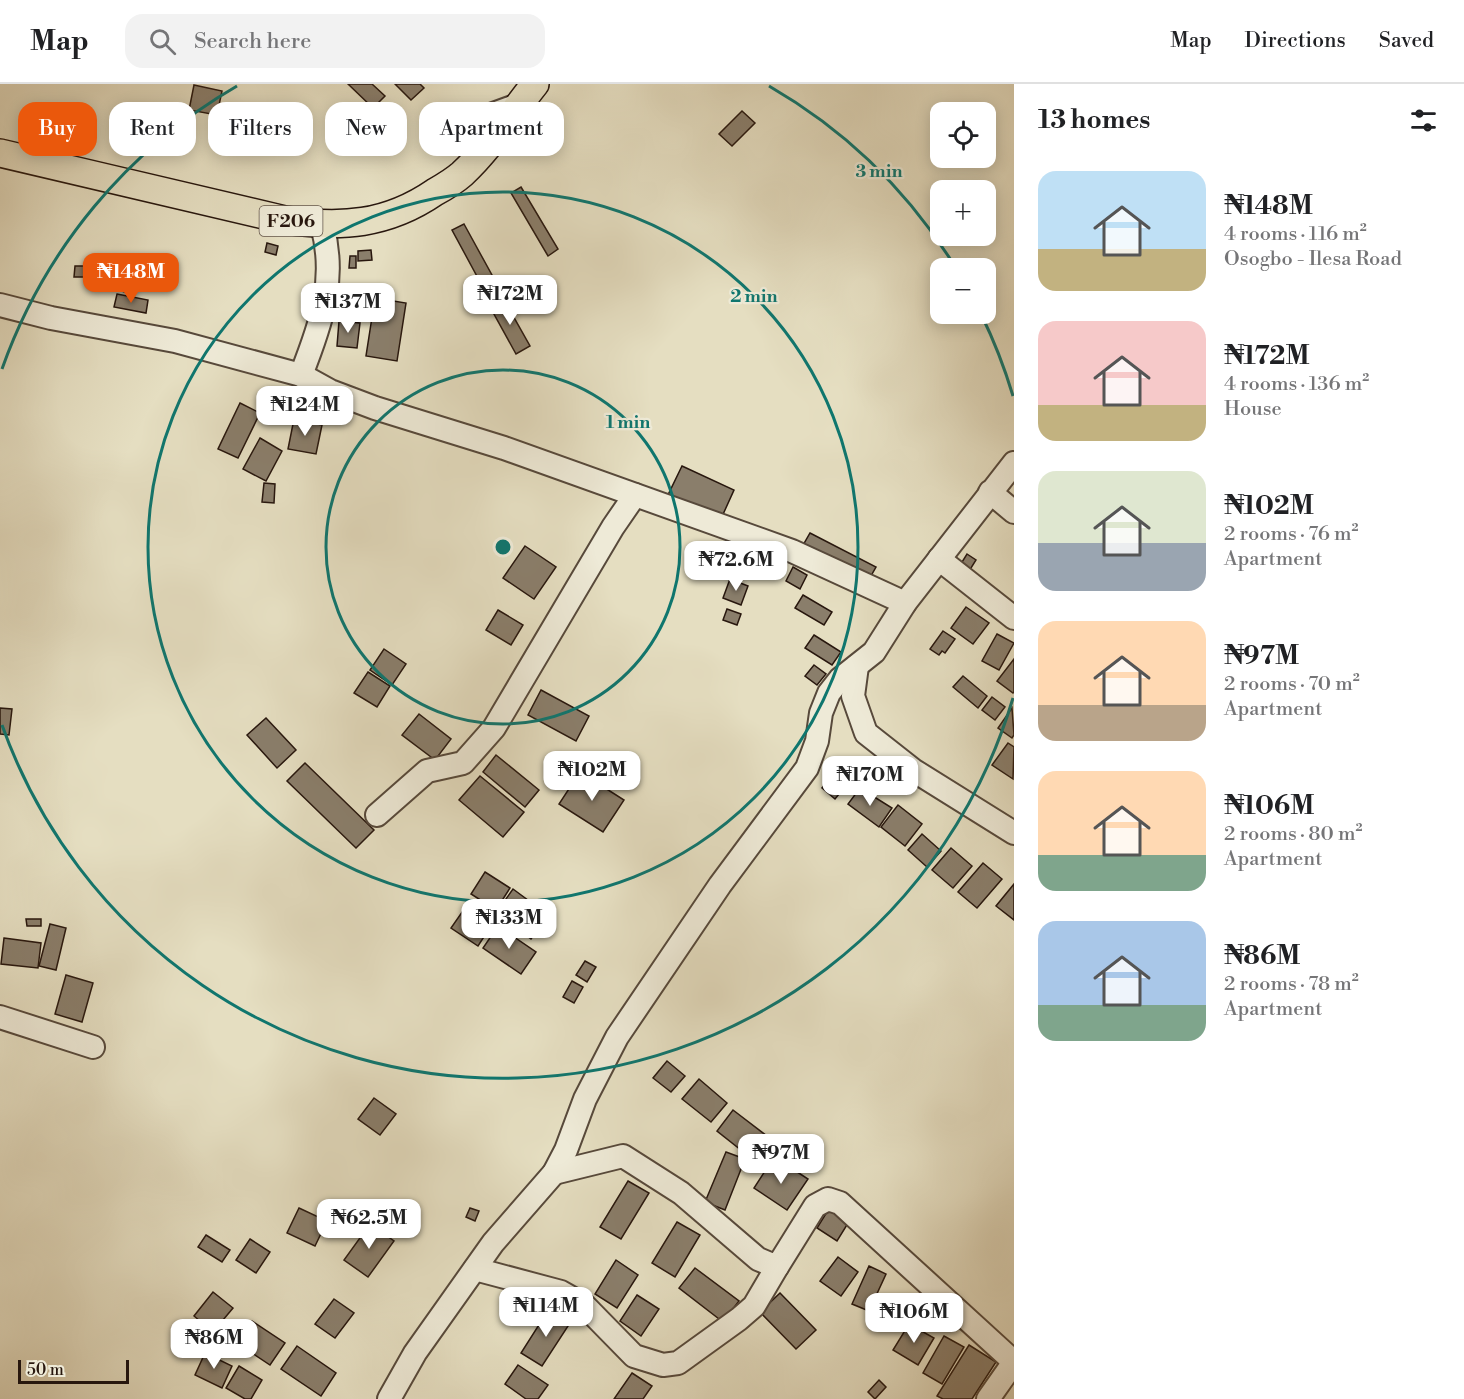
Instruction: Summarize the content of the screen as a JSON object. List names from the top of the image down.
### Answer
{
  "streets": {
    "main road": ["F206"]
  },
  "scale_bar": "50 m",
  "page": {
    "header": "Map",
    "search": "Search here",
    "nav": ["Map", "Directions", "Saved"],
    "heading": "13 homes",
    "map_buttons": ["+", "−"],
    "chip": [
      "Buy",
      "Rent",
      "Filters",
      "New",
      "Apartment"
    ],
    "list": [
      {
        "name": "₦148M",
        "note": "4 rooms · 116 m² · Osogbo - Ilesa Road"
      },
      {
        "name": "₦172M",
        "note": "4 rooms · 136 m² · House"
      },
      {
        "name": "₦102M",
        "note": "2 rooms · 76 m² · Apartment"
      },
      {
        "name": "₦97M",
        "note": "2 rooms · 70 m² · Apartment"
      },
      {
        "name": "₦106M",
        "note": "2 rooms · 80 m² · Apartment"
      },
      {
        "name": "₦86M",
        "note": "2 rooms · 78 m² · Apartment"
      }
    ],
    "price": [
      "₦148M",
      "₦172M",
      "₦137M",
      "₦124M",
      "₦72.6M",
      "₦102M",
      "₦170M",
      "₦133M",
      "₦97M",
      "₦62.5M",
      "₦114M",
      "₦106M",
      "₦86M"
    ],
    "scale": "50 m"
  },
  "rings": ["3 min", "2 min", "1 min"]
}
